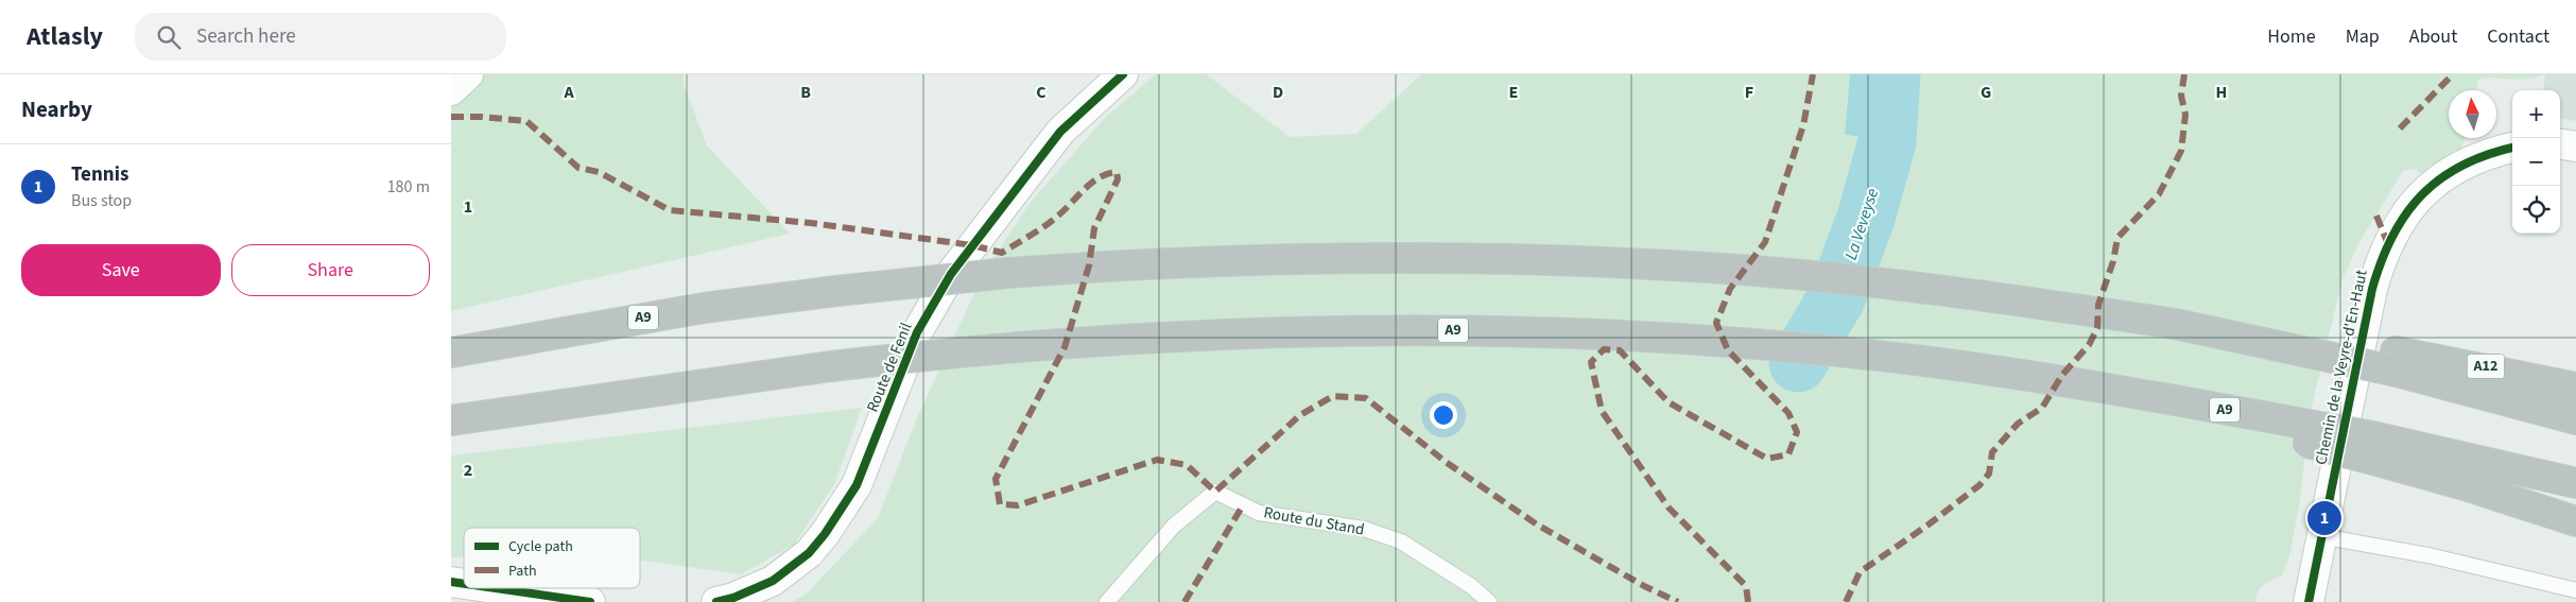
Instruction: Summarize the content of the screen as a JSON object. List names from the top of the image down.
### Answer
{
  "streets": {
    "highway": ["A9", "A12"],
    "street": ["Route de Fenil", "Chemin de la Veyre-d'En-Haut"],
    "lane": ["Route du Stand"]
  },
  "crossings": [
    ["A9", "A12"]
  ],
  "water": ["La Veveyse"],
  "legend": ["Cycle path", "Path"],
  "north": "top",
  "page": {
    "header": "Atlasly",
    "search": "Search here",
    "nav": [
      "Home",
      "Map",
      "About",
      "Contact"
    ],
    "heading": "Nearby",
    "map_buttons": ["+", "−"],
    "list": [
      {
        "mark": "1",
        "name": "Tennis",
        "note": "Bus stop",
        "value": "180 m"
      }
    ],
    "buttons": ["Save", "Share"],
    "pins": "1"
  },
  "grid": {
    "columns": [
      "A",
      "B",
      "C",
      "D",
      "E",
      "F",
      "G",
      "H"
    ],
    "rows": ["1", "2"]
  }
}
